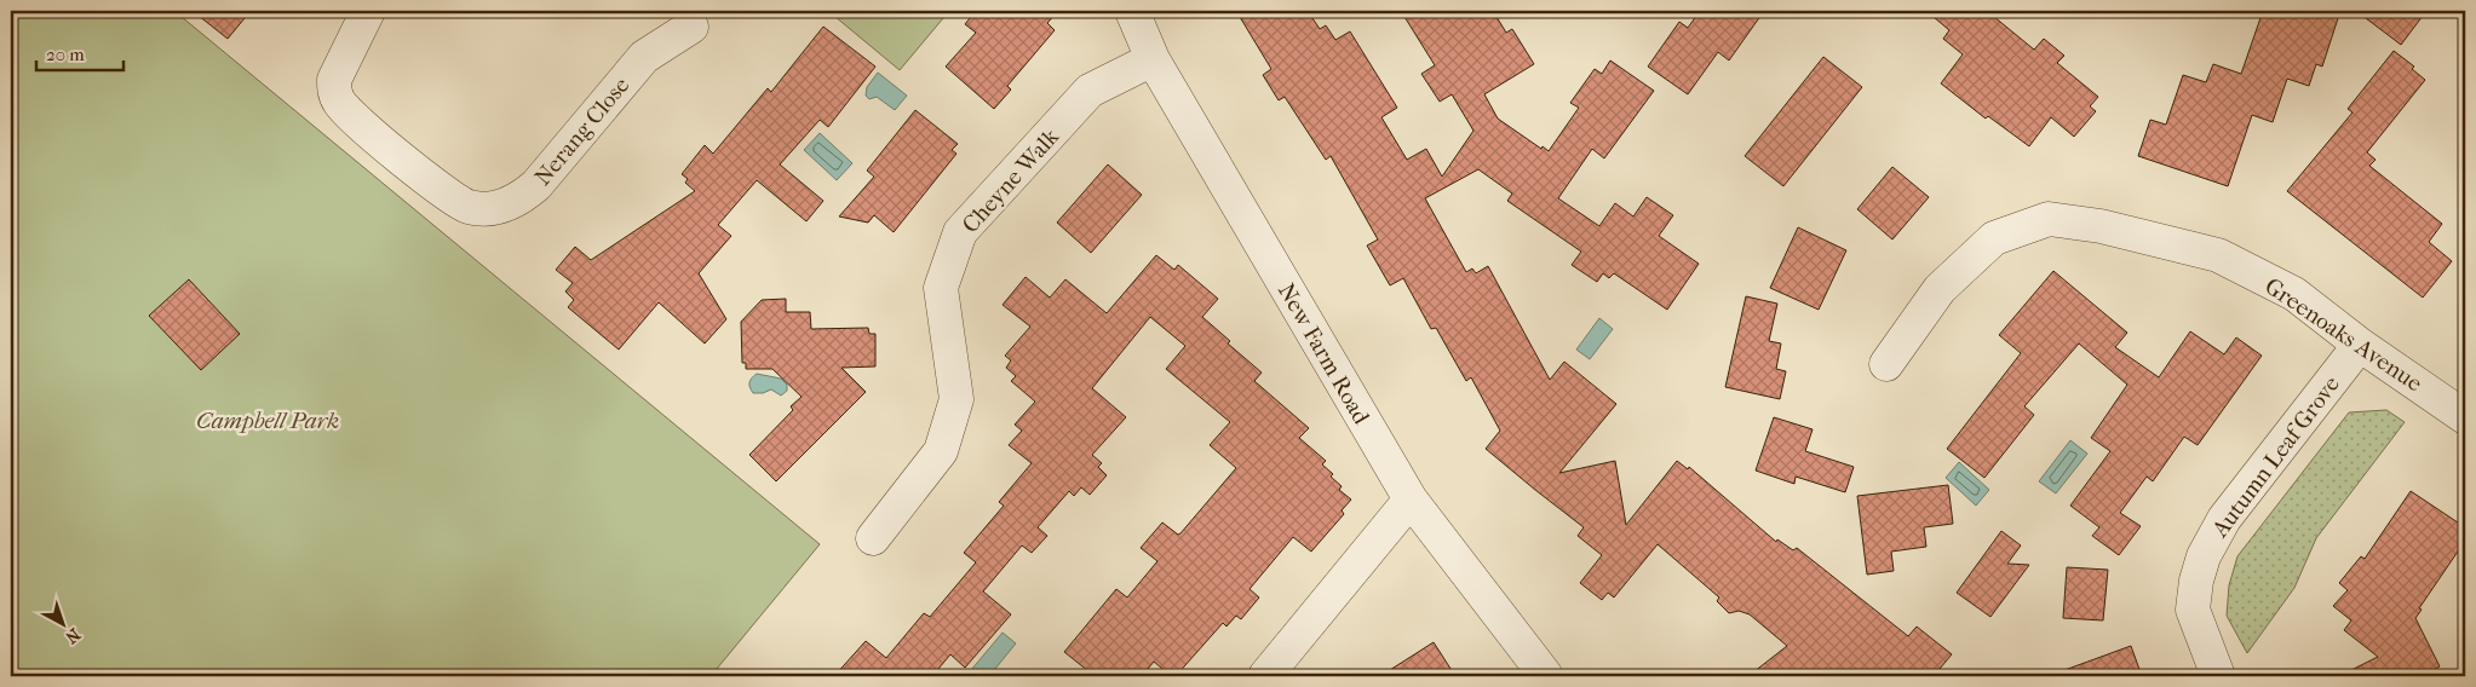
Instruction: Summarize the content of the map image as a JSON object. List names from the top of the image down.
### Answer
{
  "streets": {
    "street": [
      "Nerang Close",
      "Cheyne Walk",
      "Greenoaks Avenue",
      "New Farm Road",
      "Autumn Leaf Grove"
    ]
  },
  "crossings": [
    ["Cheyne Walk", "New Farm Road"],
    ["Greenoaks Avenue", "Autumn Leaf Grove"]
  ],
  "parks": ["Campbell Park"],
  "scale_bar": "20 m",
  "north": "bottom right"
}
